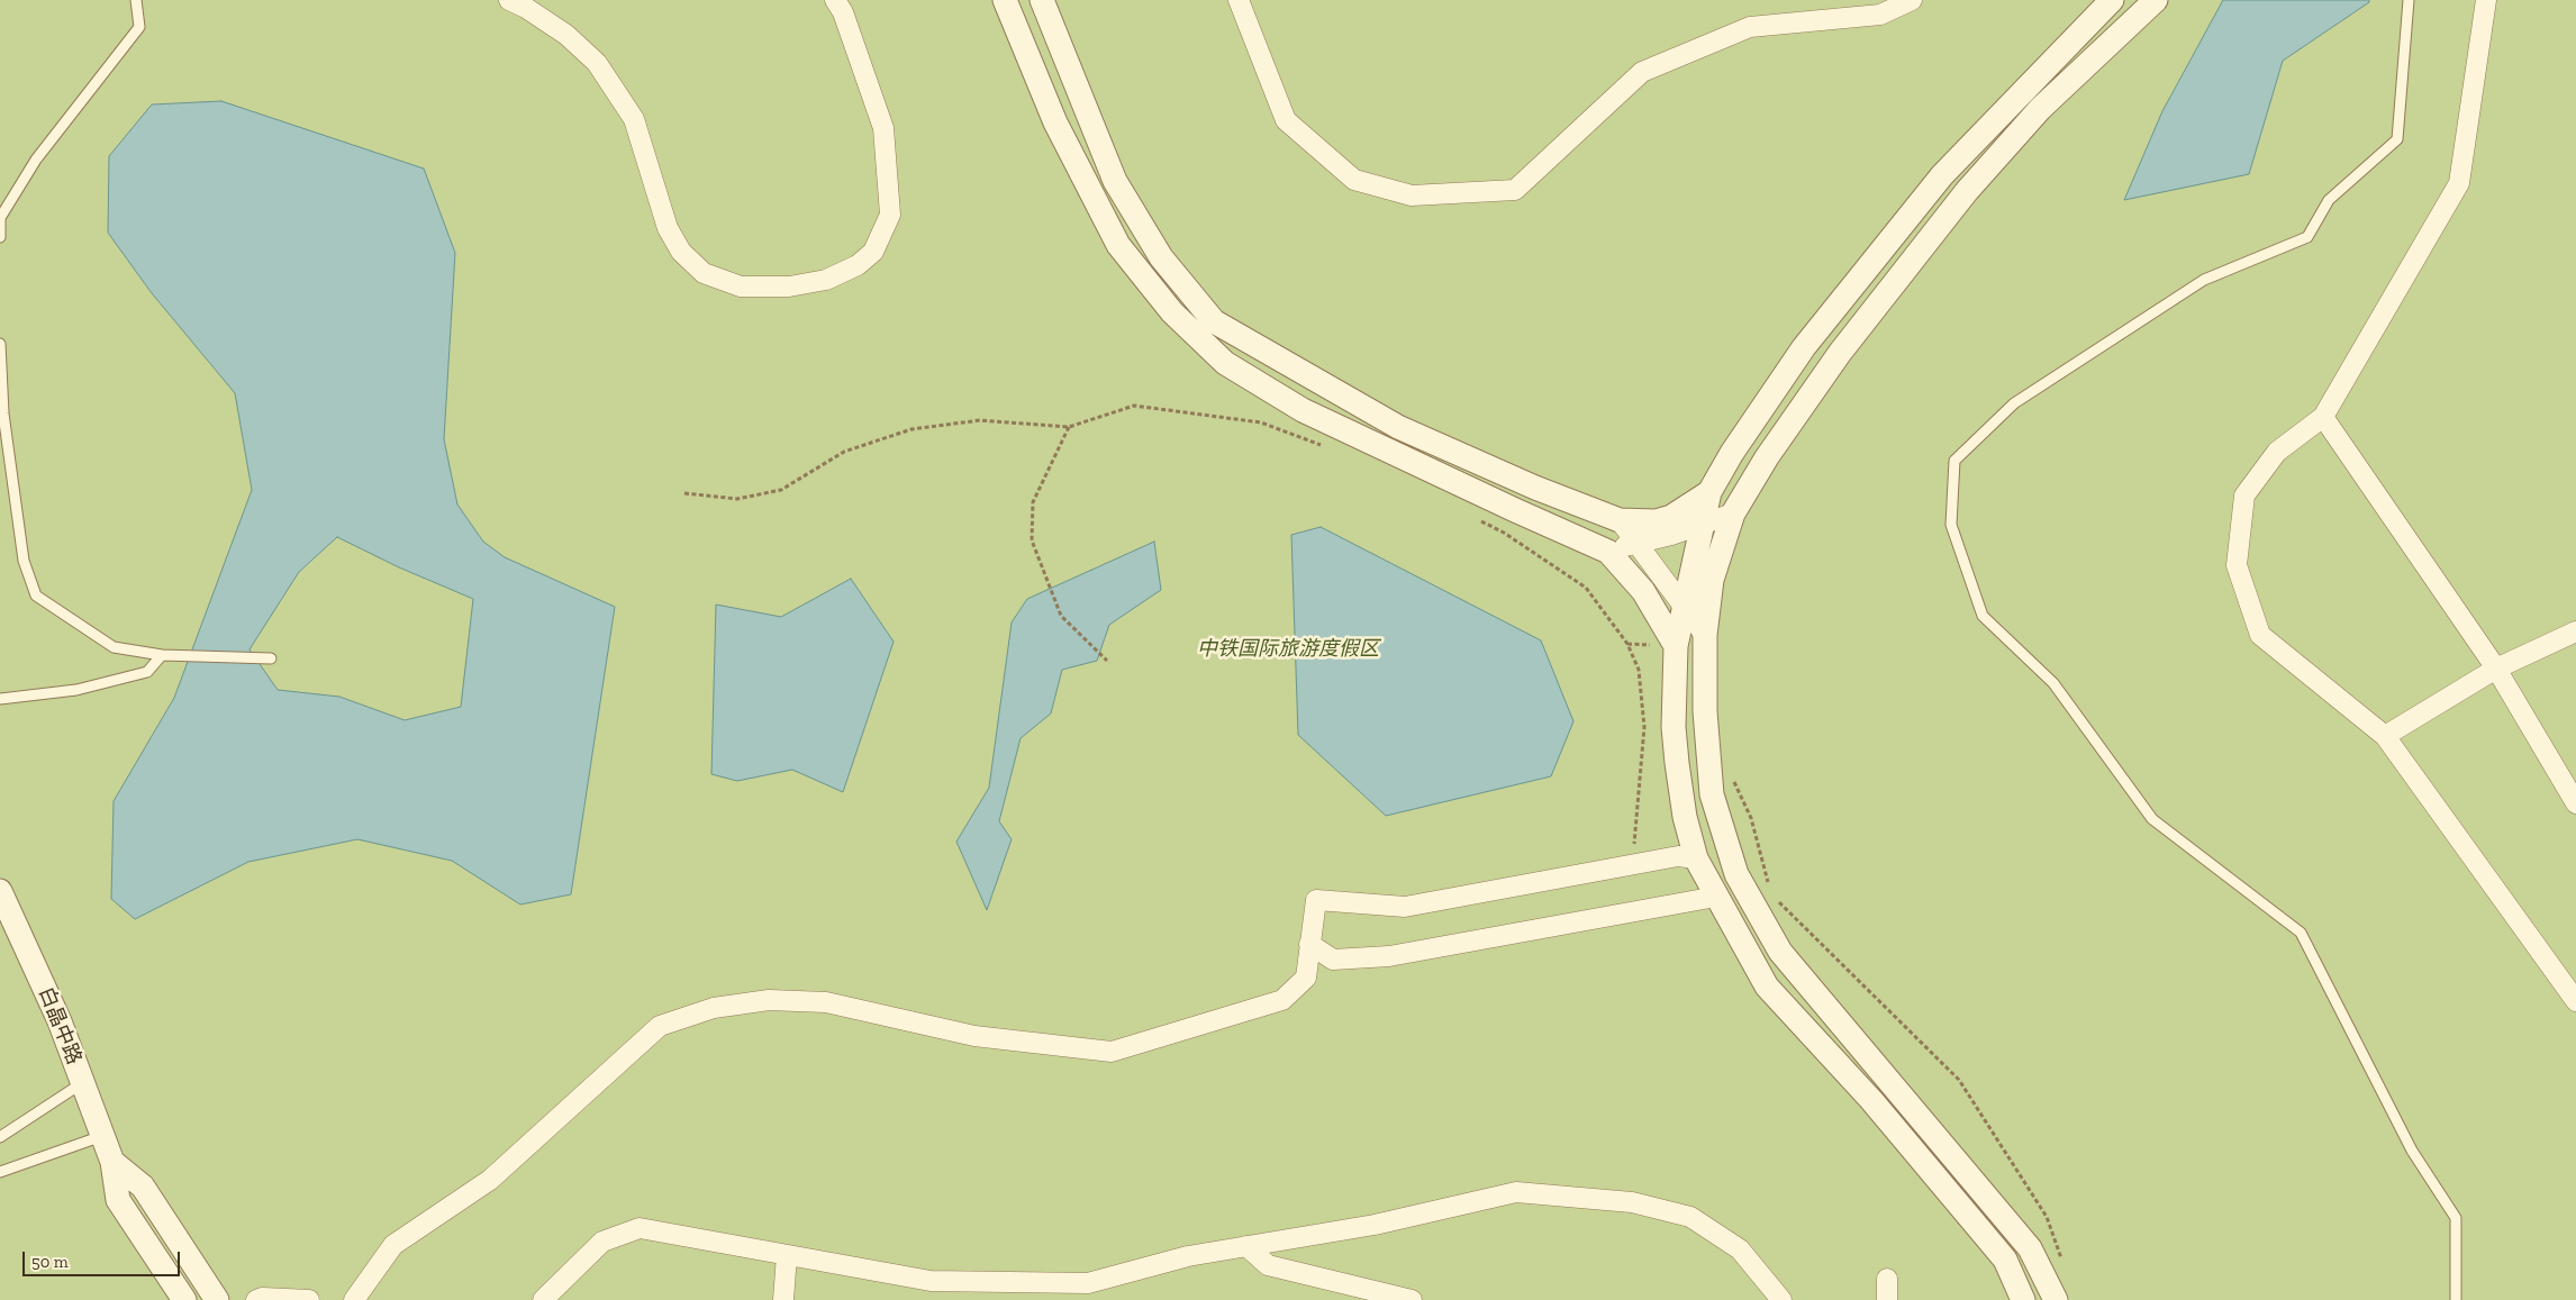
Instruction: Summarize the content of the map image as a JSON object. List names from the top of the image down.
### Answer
{
  "streets": {
    "street": ["白晶中路"]
  },
  "parks": ["中铁国际旅游度假区"],
  "scale_bar": "50 m"
}
